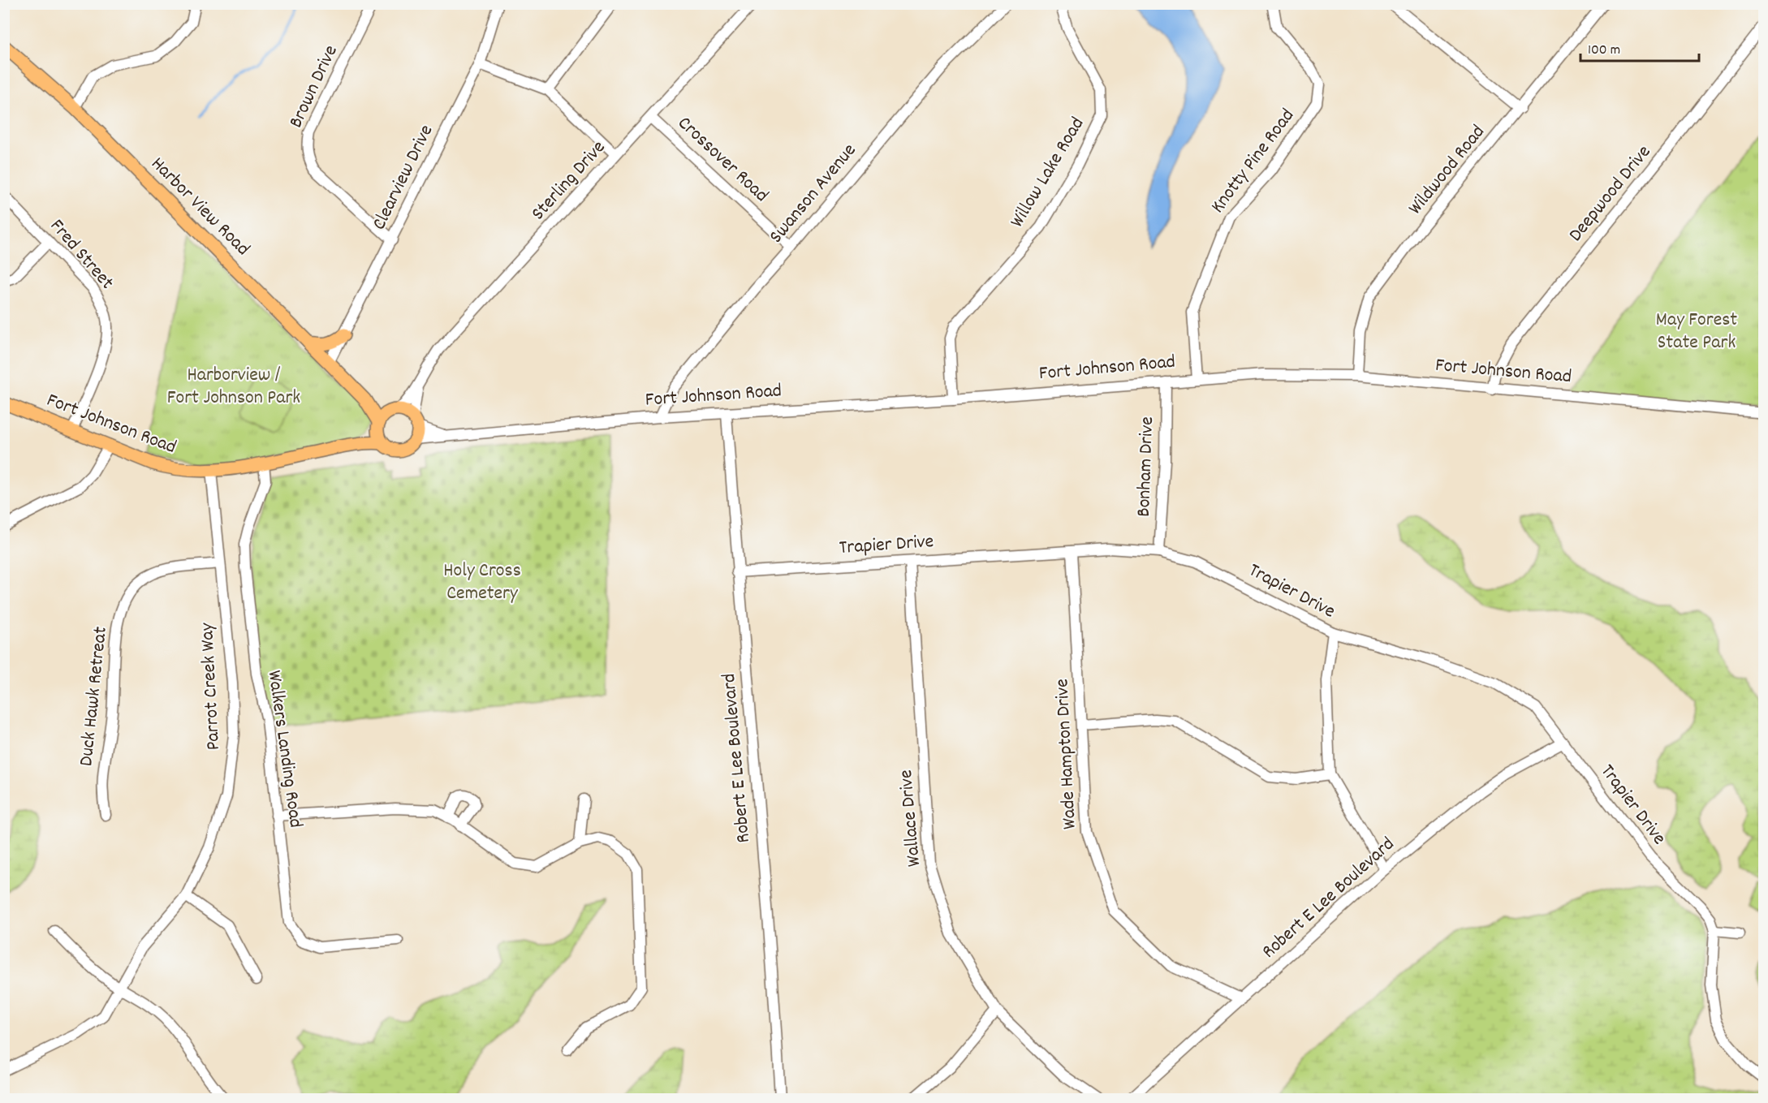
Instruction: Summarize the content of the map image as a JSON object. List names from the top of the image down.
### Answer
{
  "streets": {
    "main road": ["Harbor View Road", "Fort Johnson Road"],
    "street": [
      "Brown Drive",
      "Crossover Road",
      "Knotty Pine Road",
      "Wildwood Road",
      "Willow Lake Road",
      "Clearview Drive",
      "Sterling Drive",
      "Swanson Avenue",
      "Deepwood Drive",
      "Fred Street",
      "Bonham Drive",
      "Trapier Drive",
      "Parrot Creek Way",
      "Duck Hawk Retreat",
      "Walkers Landing Road",
      "Wade Hampton Drive",
      "Robert E Lee Boulevard",
      "Wallace Drive"
    ]
  },
  "crossings": [
    ["Brown Drive", "Clearview Drive"],
    ["Crossover Road", "Sterling Drive"],
    ["Crossover Road", "Swanson Avenue"],
    ["Knotty Pine Road", "Fort Johnson Road"],
    ["Wildwood Road", "Fort Johnson Road"],
    ["Willow Lake Road", "Fort Johnson Road"],
    ["Clearview Drive", "Harbor View Road"],
    ["Sterling Drive", "Harbor View Road"],
    ["Sterling Drive", "Fort Johnson Road"],
    ["Swanson Avenue", "Fort Johnson Road"],
    ["Deepwood Drive", "Fort Johnson Road"],
    ["Harbor View Road", "Fort Johnson Road"],
    ["Fred Street", "Fort Johnson Road"],
    ["Fort Johnson Road", "Bonham Drive"],
    ["Fort Johnson Road", "Parrot Creek Way"],
    ["Fort Johnson Road", "Walkers Landing Road"],
    ["Fort Johnson Road", "Robert E Lee Boulevard"],
    ["Bonham Drive", "Trapier Drive"],
    ["Trapier Drive", "Wade Hampton Drive"],
    ["Trapier Drive", "Robert E Lee Boulevard"],
    ["Trapier Drive", "Wallace Drive"],
    ["Parrot Creek Way", "Duck Hawk Retreat"],
    ["Wade Hampton Drive", "Robert E Lee Boulevard"]
  ],
  "parks": ["May Forest State Park", "Harborview / Fort Johnson Park", "Holy Cross Cemetery"],
  "scale_bar": "100 m"
}
